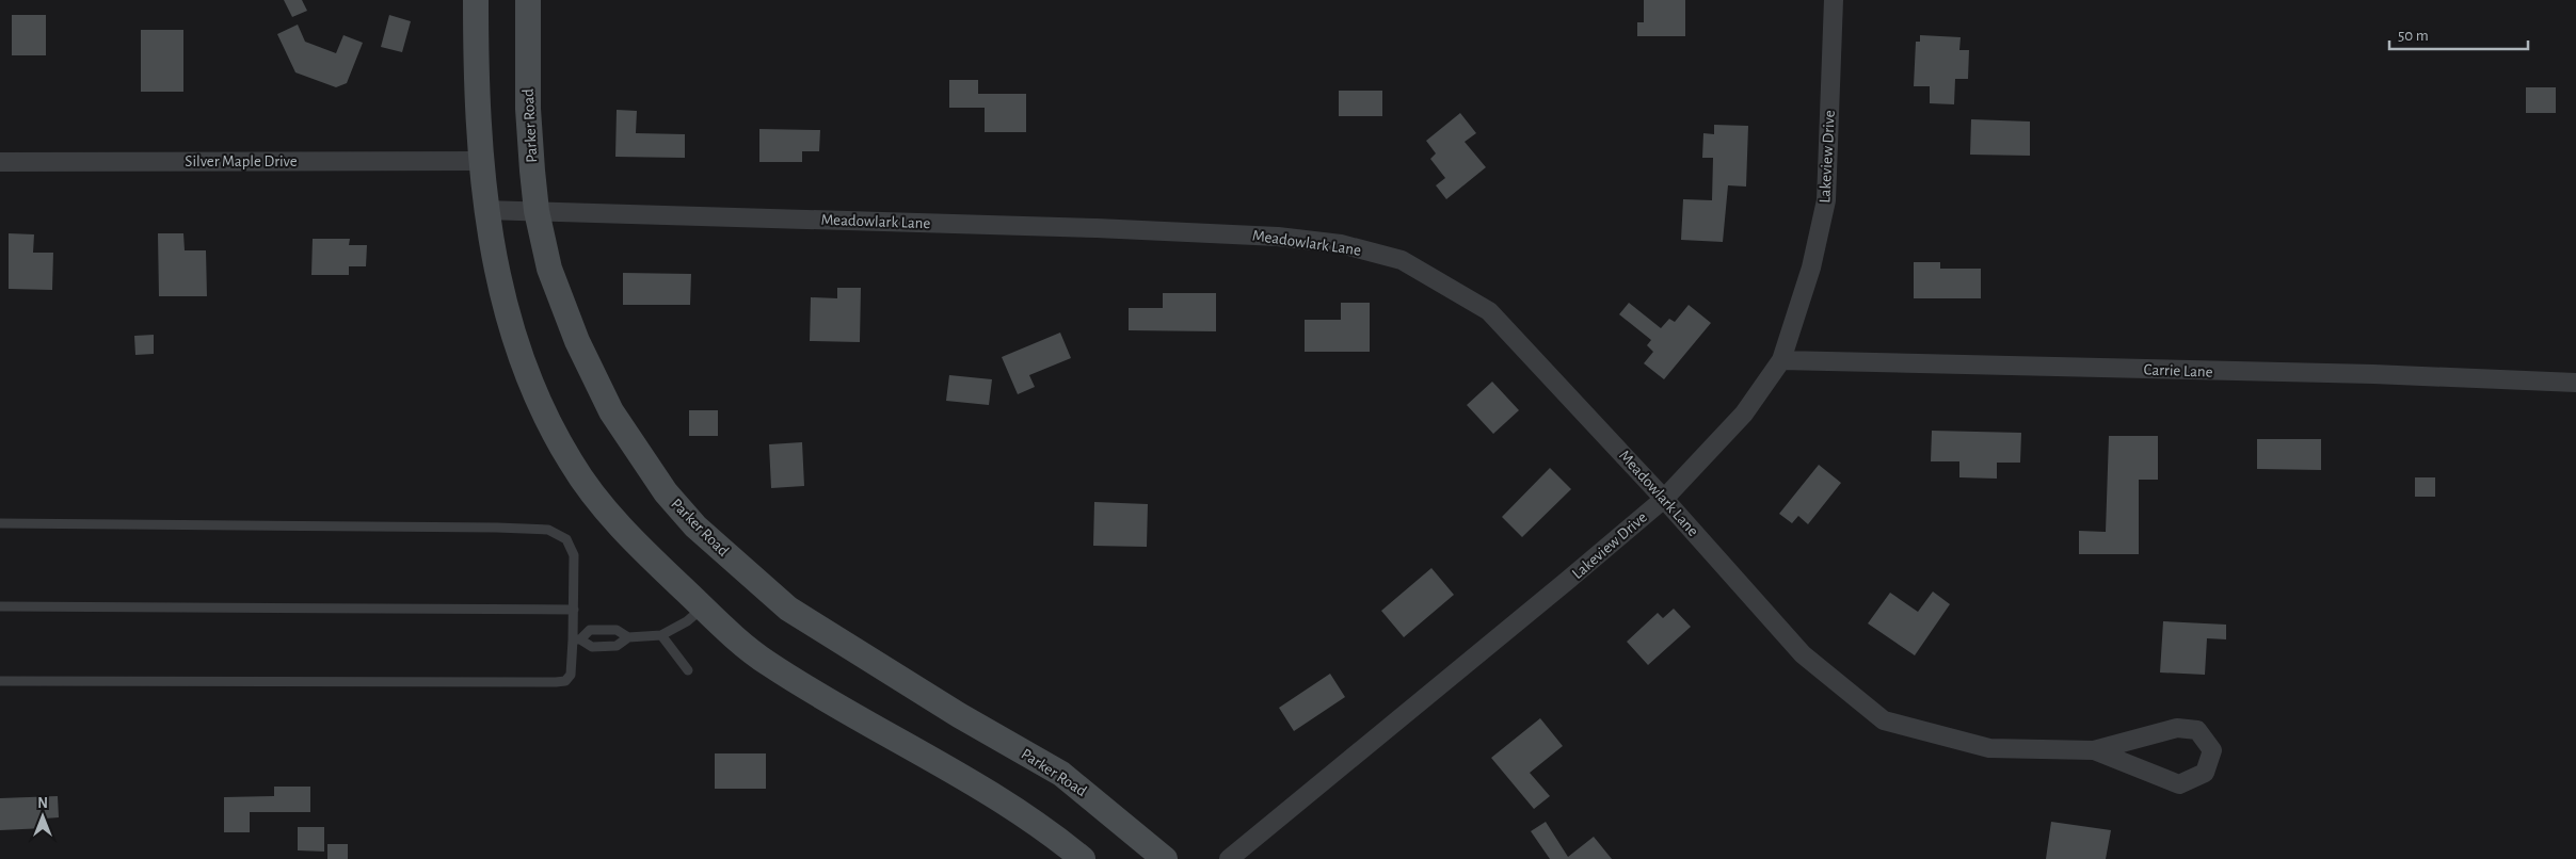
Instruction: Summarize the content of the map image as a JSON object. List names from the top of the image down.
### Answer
{
  "streets": {
    "main road": ["Parker Road"],
    "street": [
      "Lakeview Drive",
      "Silver Maple Drive",
      "Meadowlark Lane",
      "Carrie Lane"
    ]
  },
  "crossings": [
    ["Parker Road", "Meadowlark Lane"],
    ["Lakeview Drive", "Meadowlark Lane"],
    ["Lakeview Drive", "Carrie Lane"]
  ],
  "scale_bar": "50 m",
  "north": "top"
}
